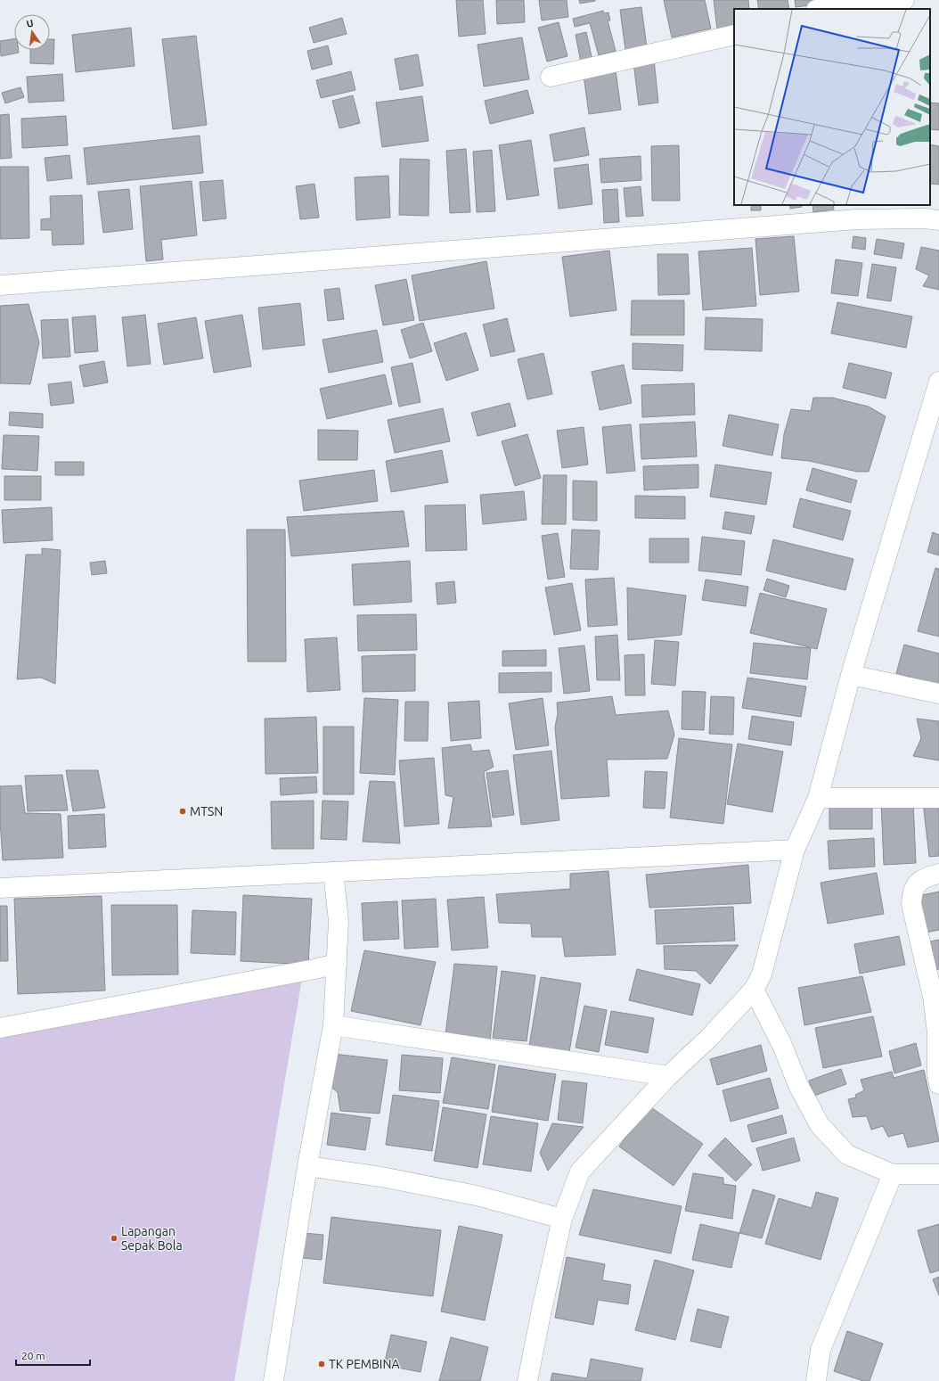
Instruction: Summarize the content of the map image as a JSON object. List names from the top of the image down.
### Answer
{
  "places": ["MTSN", "Lapangan Sepak Bola", "TK PEMBINA"],
  "scale_bar": "20 m",
  "north": "top"
}
